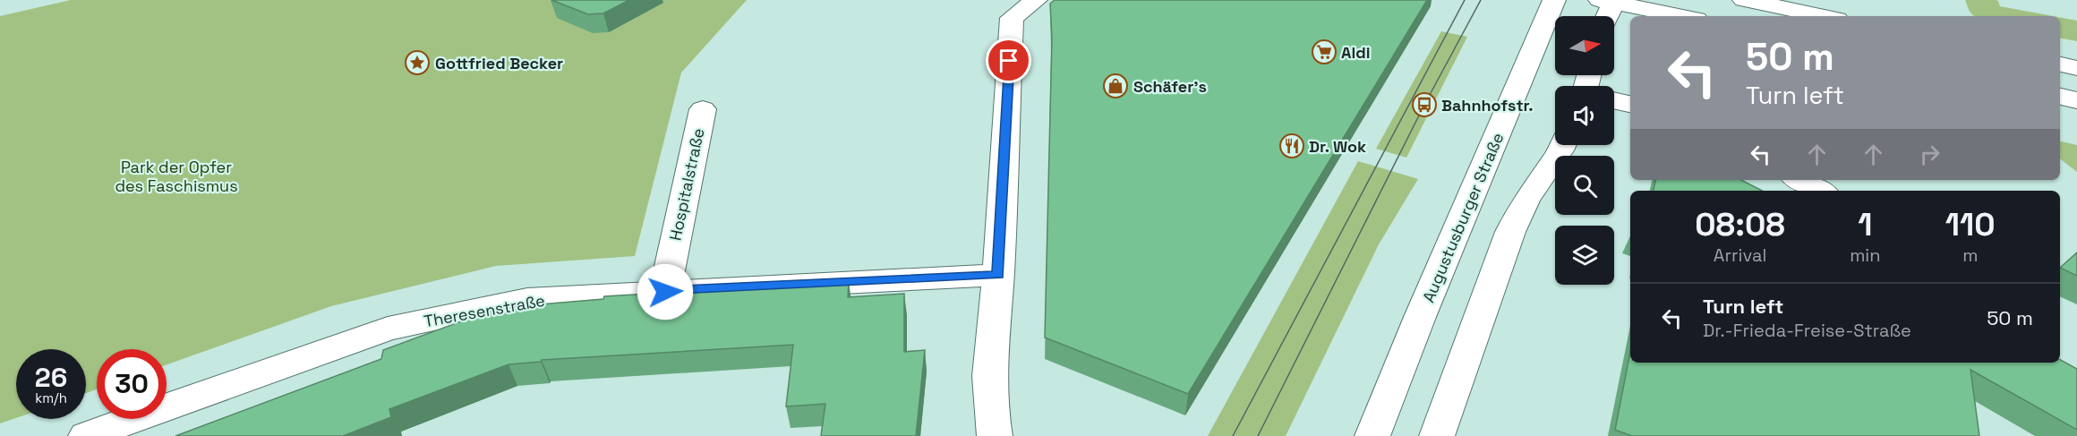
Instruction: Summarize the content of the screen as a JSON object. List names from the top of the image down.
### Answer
{
  "streets": {
    "street": ["Hospitalstraße", "Augustusburger Straße", "Theresenstraße"]
  },
  "crossings": [
    ["Hospitalstraße", "Theresenstraße"]
  ],
  "parks": ["Park der Opfer des Faschismus"],
  "places": {
    "supermarket": ["Aldi"],
    "place": ["Gottfried Becker"],
    "shop": ["Schäfer's"],
    "bus stop": ["Bahnhofstr."],
    "restaurant": ["Dr. Wok"]
  },
  "north": "right",
  "page": {
    "turn": ["50 m", "Turn left"],
    "eta": [
      "08:08",
      "Arrival",
      "1",
      "min",
      "110",
      "m"
    ],
    "list": [
      {
        "name": "Turn left",
        "note": "Dr.-Frieda-Freise-Straße",
        "value": "50 m"
      }
    ],
    "speed": "26 km/h",
    "limit": "30"
  }
}
